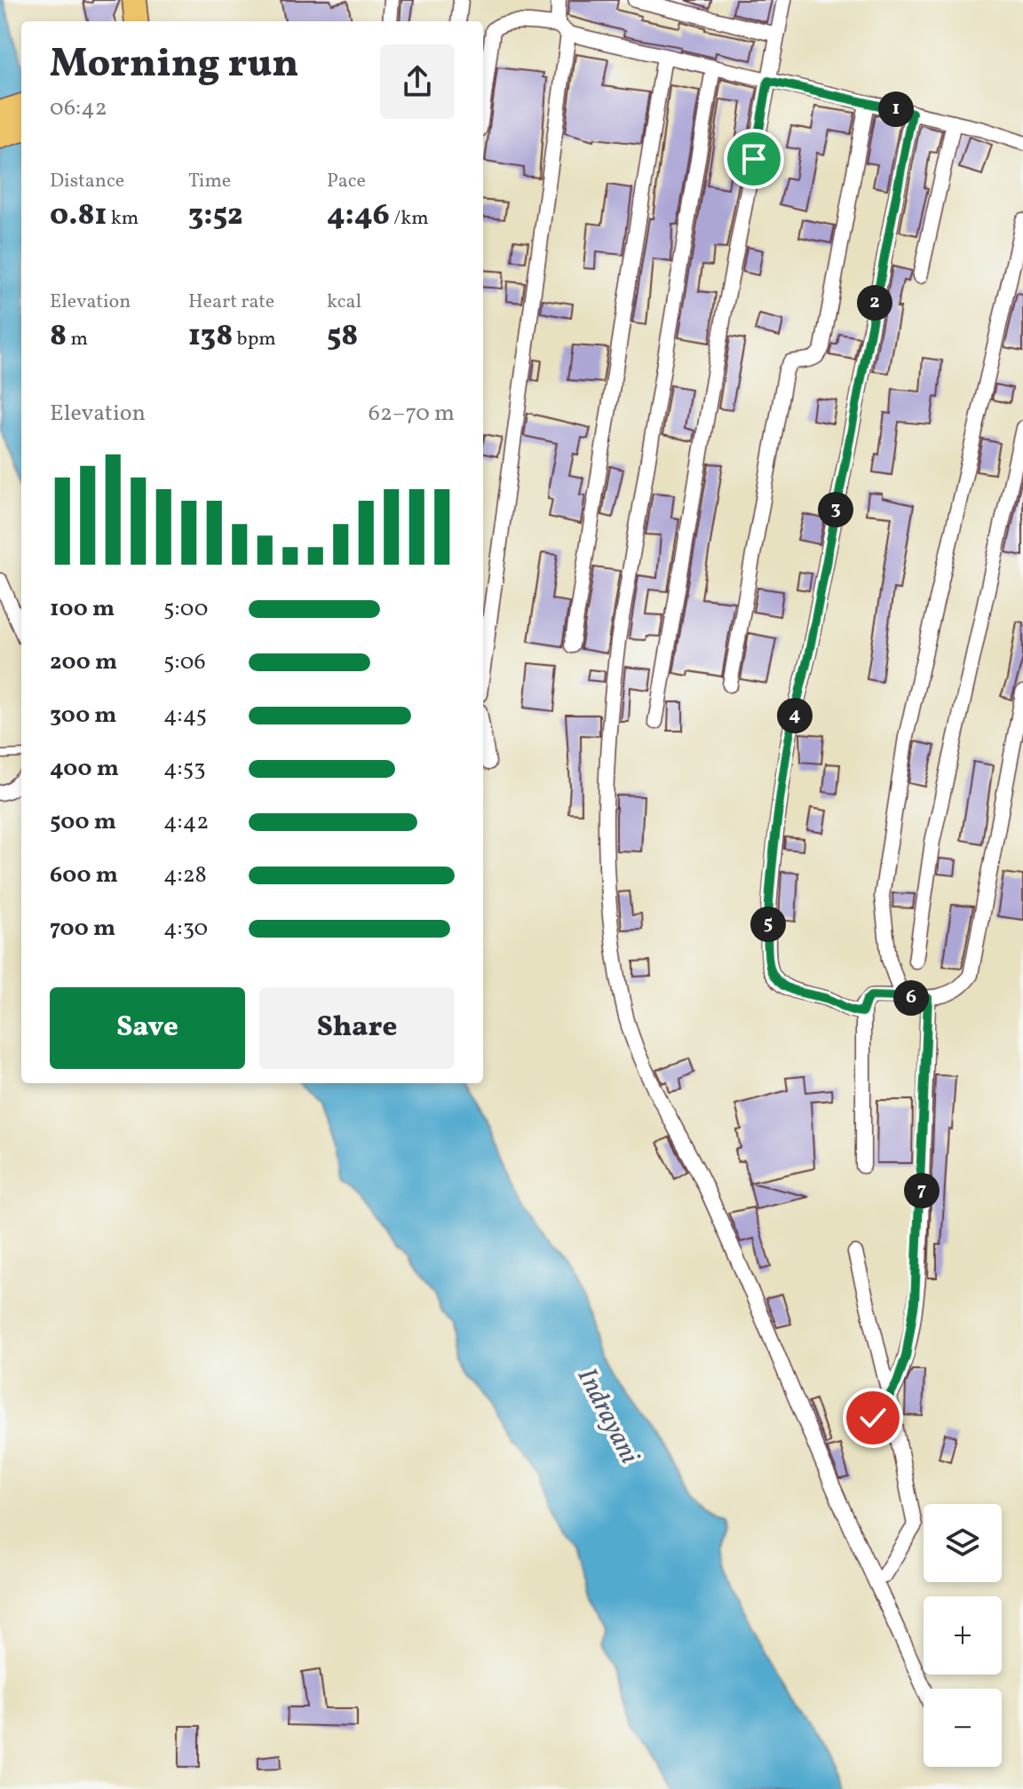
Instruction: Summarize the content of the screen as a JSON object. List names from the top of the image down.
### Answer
{
  "water": ["Indrayani"],
  "page": {
    "heading": ["Morning run", "06:42"],
    "pins": [
      "1",
      "2",
      "3",
      "4",
      "5",
      "6",
      "7"
    ],
    "stats": [
      ["Distance", "0.81 km"],
      ["Time", "3:52"],
      ["Pace", "4:46 /km"],
      ["Elevation", "8 m"],
      ["Heart rate", "138 bpm"],
      ["kcal", "58"]
    ],
    "chart": ["Elevation", "62–70 m"],
    "list": [
      {
        "name": "100 m",
        "note": "5:00"
      },
      {
        "name": "200 m",
        "note": "5:06"
      },
      {
        "name": "300 m",
        "note": "4:45"
      },
      {
        "name": "400 m",
        "note": "4:53"
      },
      {
        "name": "500 m",
        "note": "4:42"
      },
      {
        "name": "600 m",
        "note": "4:28"
      },
      {
        "name": "700 m",
        "note": "4:30"
      }
    ],
    "buttons": ["Save", "Share"],
    "map_buttons": ["+", "−"]
  }
}
